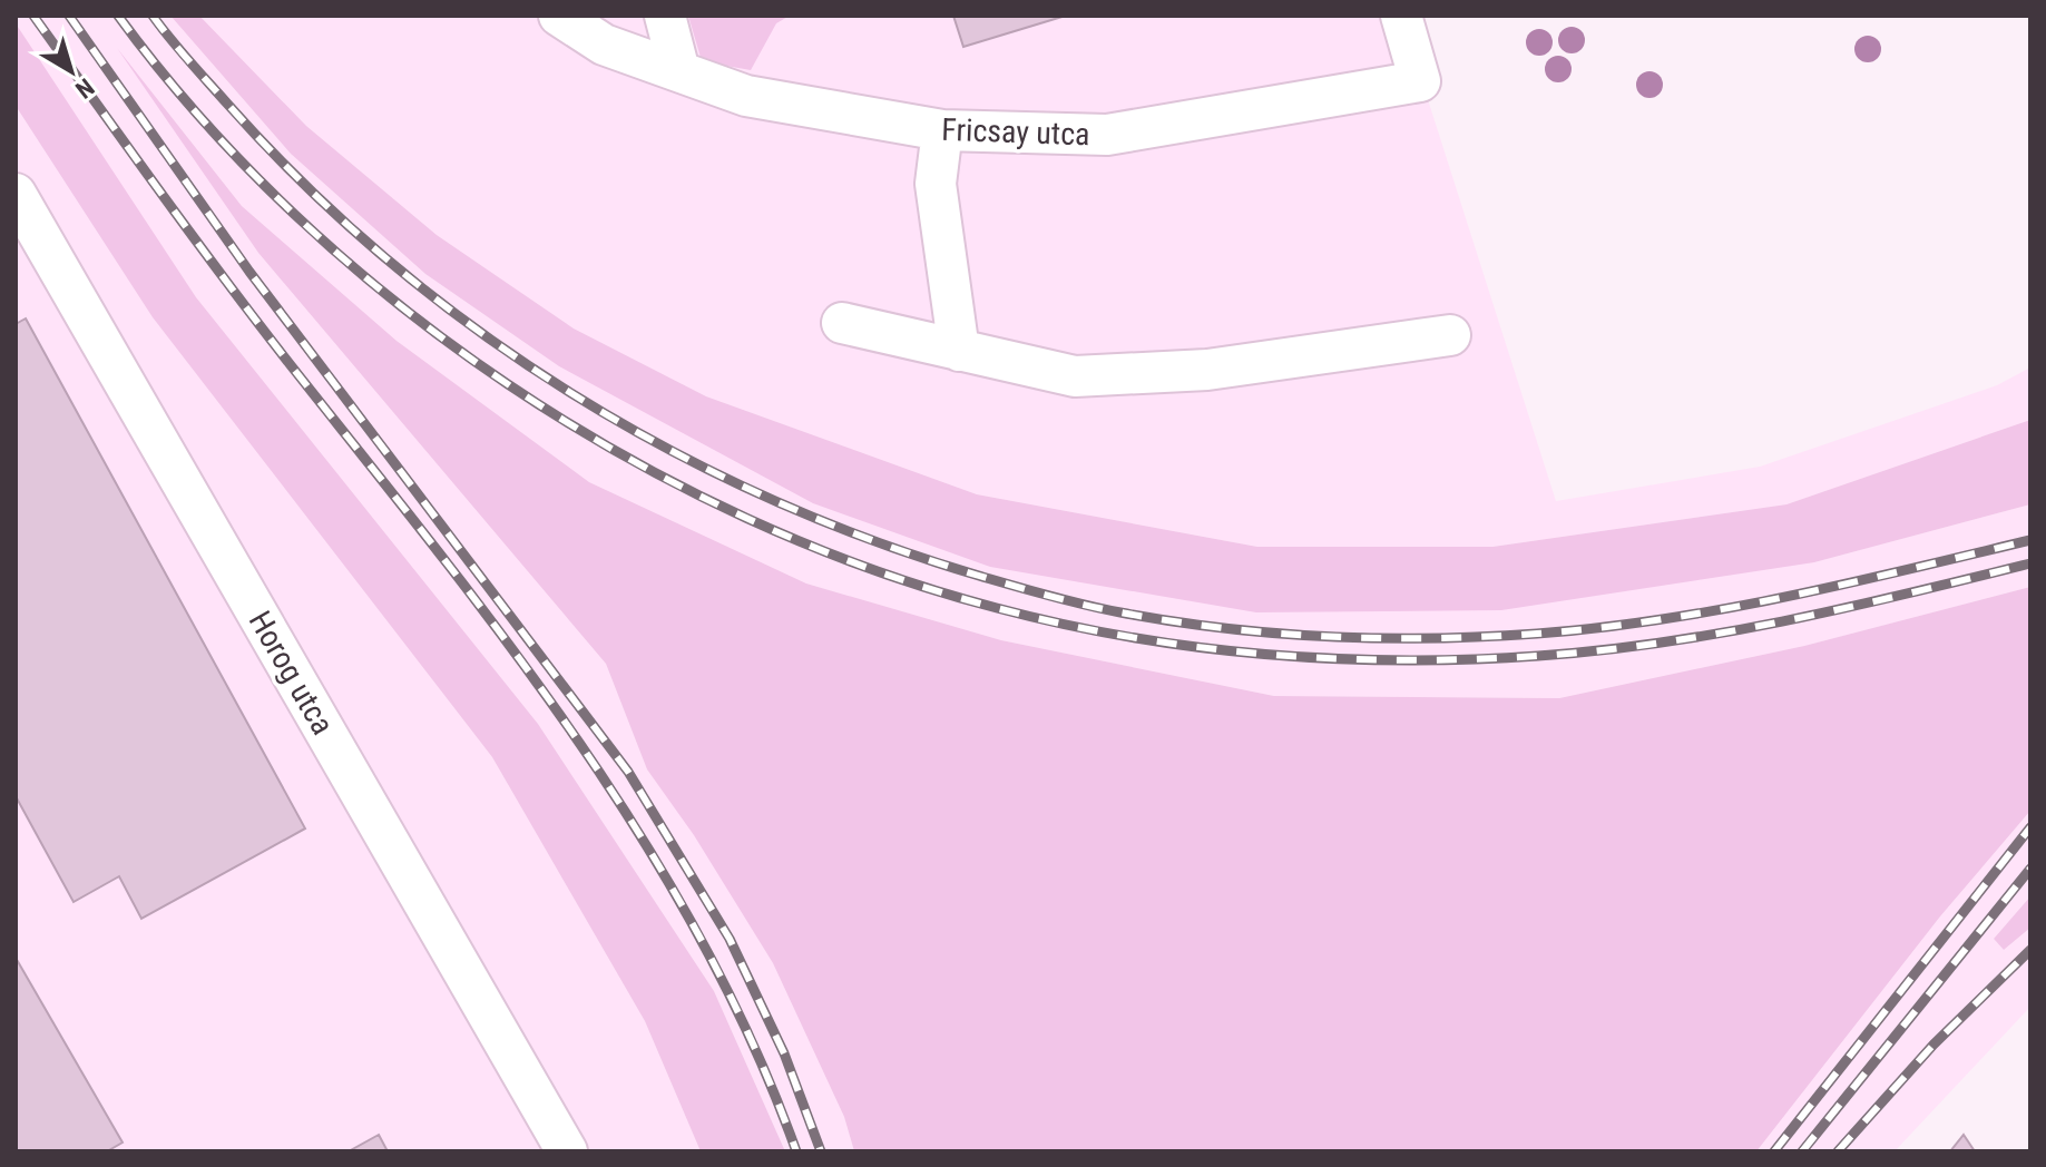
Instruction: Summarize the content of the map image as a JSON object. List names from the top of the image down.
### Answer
{
  "streets": {
    "street": ["Fricsay utca", "Horog utca"]
  },
  "north": "bottom right"
}
